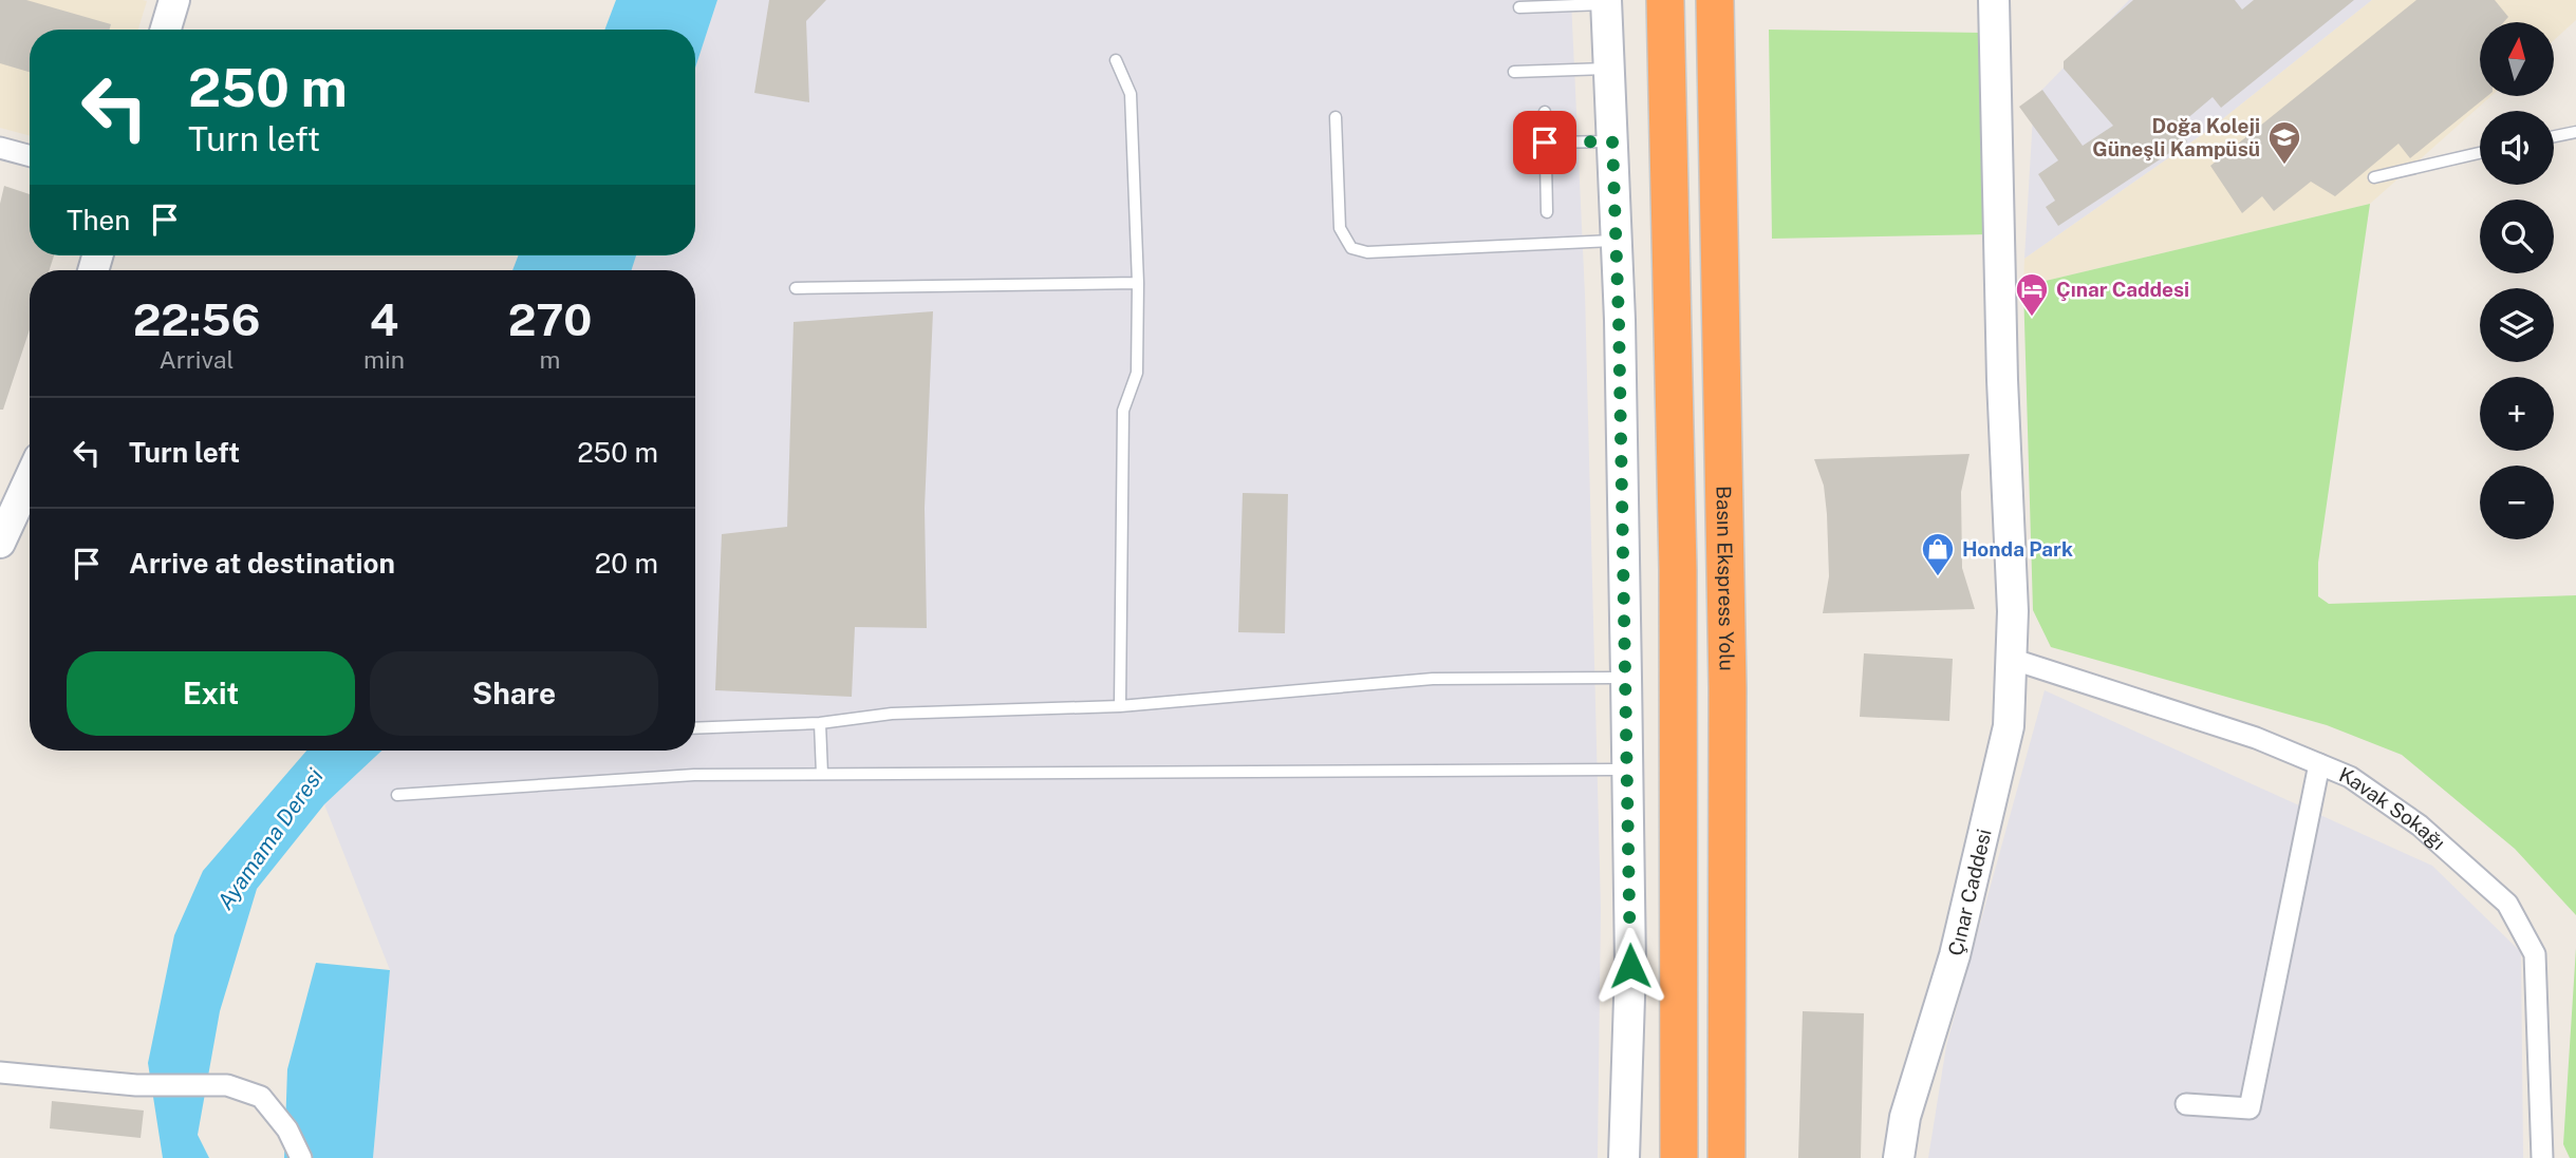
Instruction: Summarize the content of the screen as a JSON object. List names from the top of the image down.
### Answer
{
  "streets": {
    "highway": ["Basın Ekspress Yolu"],
    "main road": ["Çınar Caddesi"],
    "street": ["Kavak Sokağı"]
  },
  "crossings": [
    ["Kavak Sokağı", "Çınar Caddesi"]
  ],
  "water": ["Ayamama Deresi"],
  "places": {
    "school or university": ["Doğa Koleji Güneşli Kampüsü"],
    "hotel": ["Çınar Caddesi"],
    "shop": ["Honda Park"]
  },
  "north": "top",
  "page": {
    "map_buttons": ["+", "−"],
    "turn": ["250 m", "Turn left"],
    "then": "Then",
    "eta": [
      "22:56",
      "Arrival",
      "4",
      "min",
      "270",
      "m"
    ],
    "list": [
      {
        "name": "Turn left",
        "value": "250 m"
      },
      {
        "name": "Arrive at destination",
        "value": "20 m"
      }
    ],
    "buttons": ["Exit", "Share"]
  }
}
